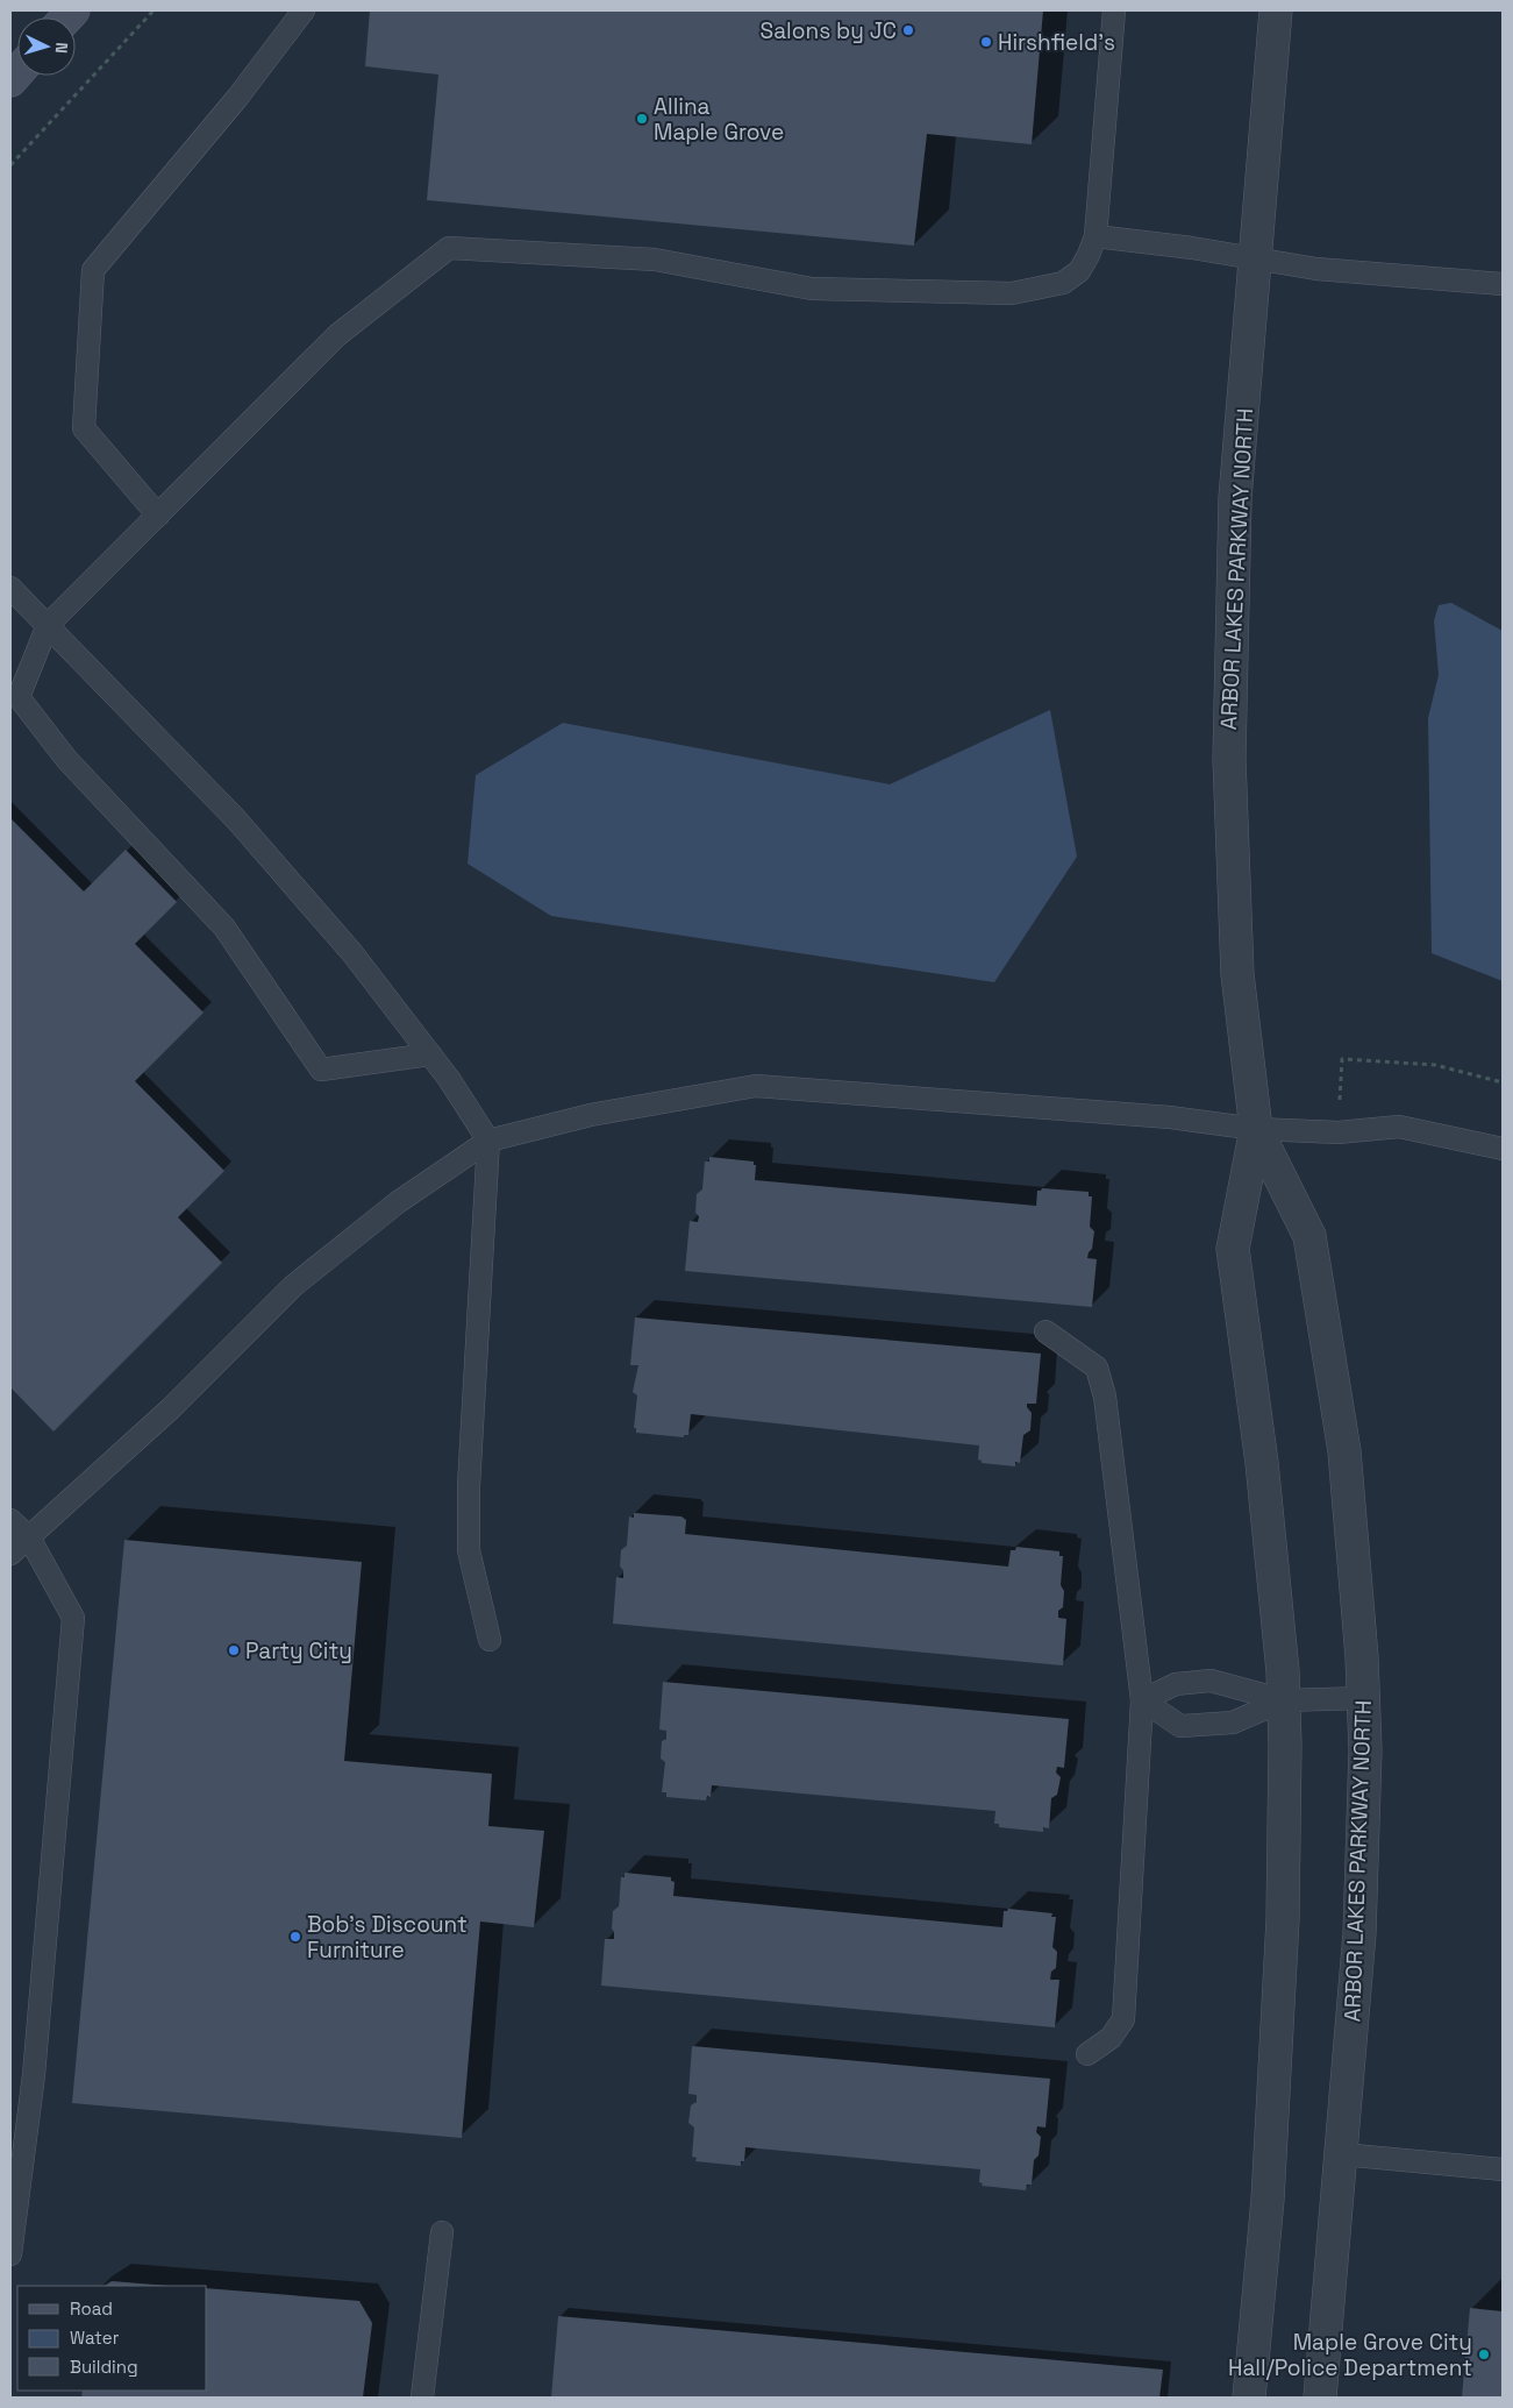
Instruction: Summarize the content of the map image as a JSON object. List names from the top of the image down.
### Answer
{
  "streets": {
    "street": ["ARBOR LAKES PARKWAY NORTH"]
  },
  "places": [
    "Salons by JC",
    "Hirshfield's",
    "Allina Maple Grove",
    "Party City",
    "Bob's Discount Furniture",
    "Maple Grove City Hall/Police Department"
  ],
  "legend": ["Road", "Water", "Building"],
  "north": "right"
}
